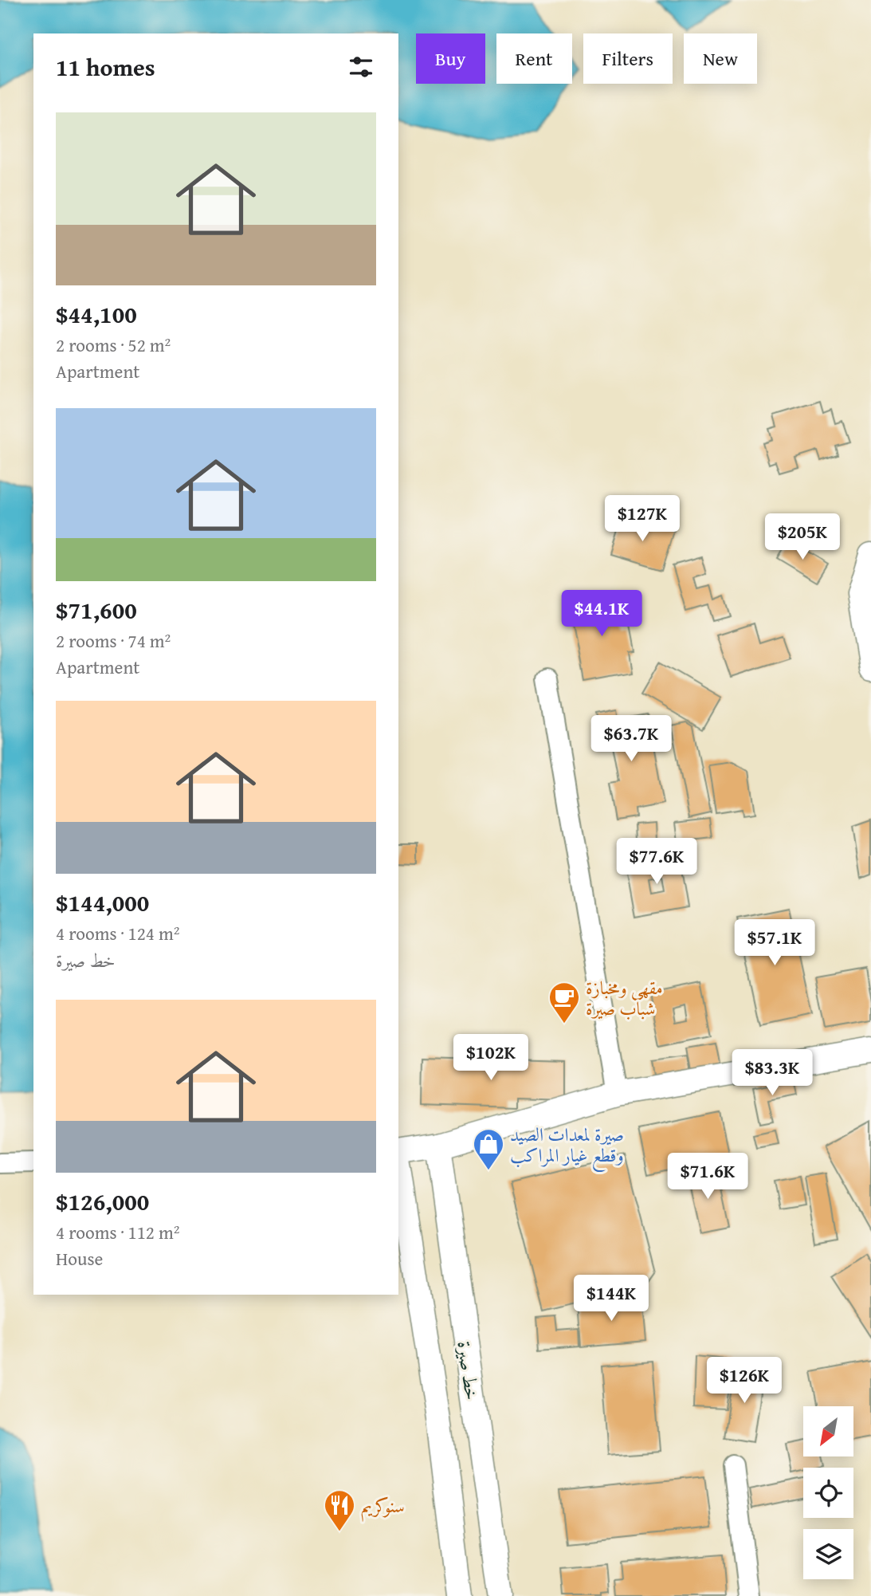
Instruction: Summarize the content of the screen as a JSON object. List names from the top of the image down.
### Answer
{
  "streets": {
    "street": ["خط صيرة"]
  },
  "places": {
    "cafe": ["مقهى ومخبازة شباب صيرة"],
    "shop": ["صيرة لمعدات الصيد وقطع غيار المراكب"],
    "restaurant": ["سنوكريم"]
  },
  "north": "bottom left",
  "page": {
    "chip": [
      "Buy",
      "Rent",
      "Filters",
      "New"
    ],
    "heading": "11 homes",
    "list": [
      {
        "name": "$44,100",
        "note": "2 rooms · 52 m² · Apartment"
      },
      {
        "name": "$71,600",
        "note": "2 rooms · 74 m² · Apartment"
      },
      {
        "name": "$144,000",
        "note": "4 rooms · 124 m² · خط صيرة"
      },
      {
        "name": "$126,000",
        "note": "4 rooms · 112 m² · House"
      }
    ],
    "price": [
      "$127K",
      "$205K",
      "$44.1K",
      "$63.7K",
      "$77.6K",
      "$57.1K",
      "$102K",
      "$83.3K",
      "$71.6K",
      "$144K",
      "$126K"
    ]
  }
}
